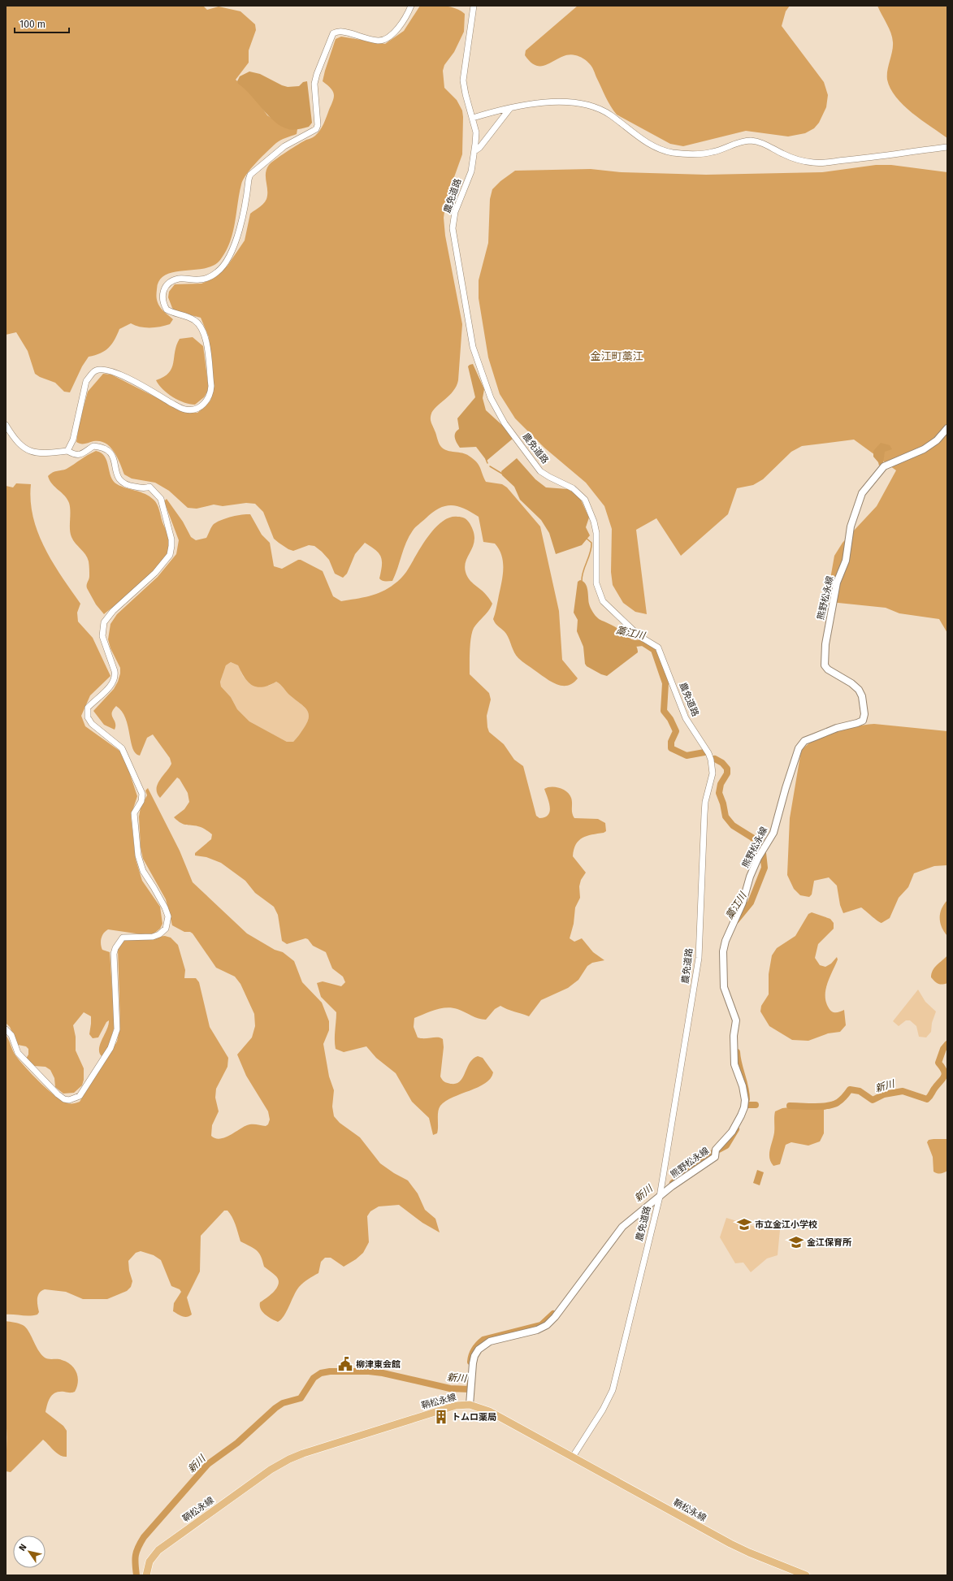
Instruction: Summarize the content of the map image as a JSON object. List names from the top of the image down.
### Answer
{
  "streets": {
    "main road": ["熊野松永線", "鞆松永線"],
    "street": ["農免道路"]
  },
  "crossings": [
    ["農免道路", "熊野松永線"],
    ["農免道路", "鞆松永線"],
    ["熊野松永線", "鞆松永線"]
  ],
  "districts": ["金江町藁江"],
  "water": ["藁江川", "新川"],
  "places": {
    "school or university": ["市立金江小学校", "金江保育所"],
    "public building": ["柳津東会館"],
    "building": ["トムロ薬局"]
  },
  "scale_bar": "100 m",
  "north": "top left"
}
